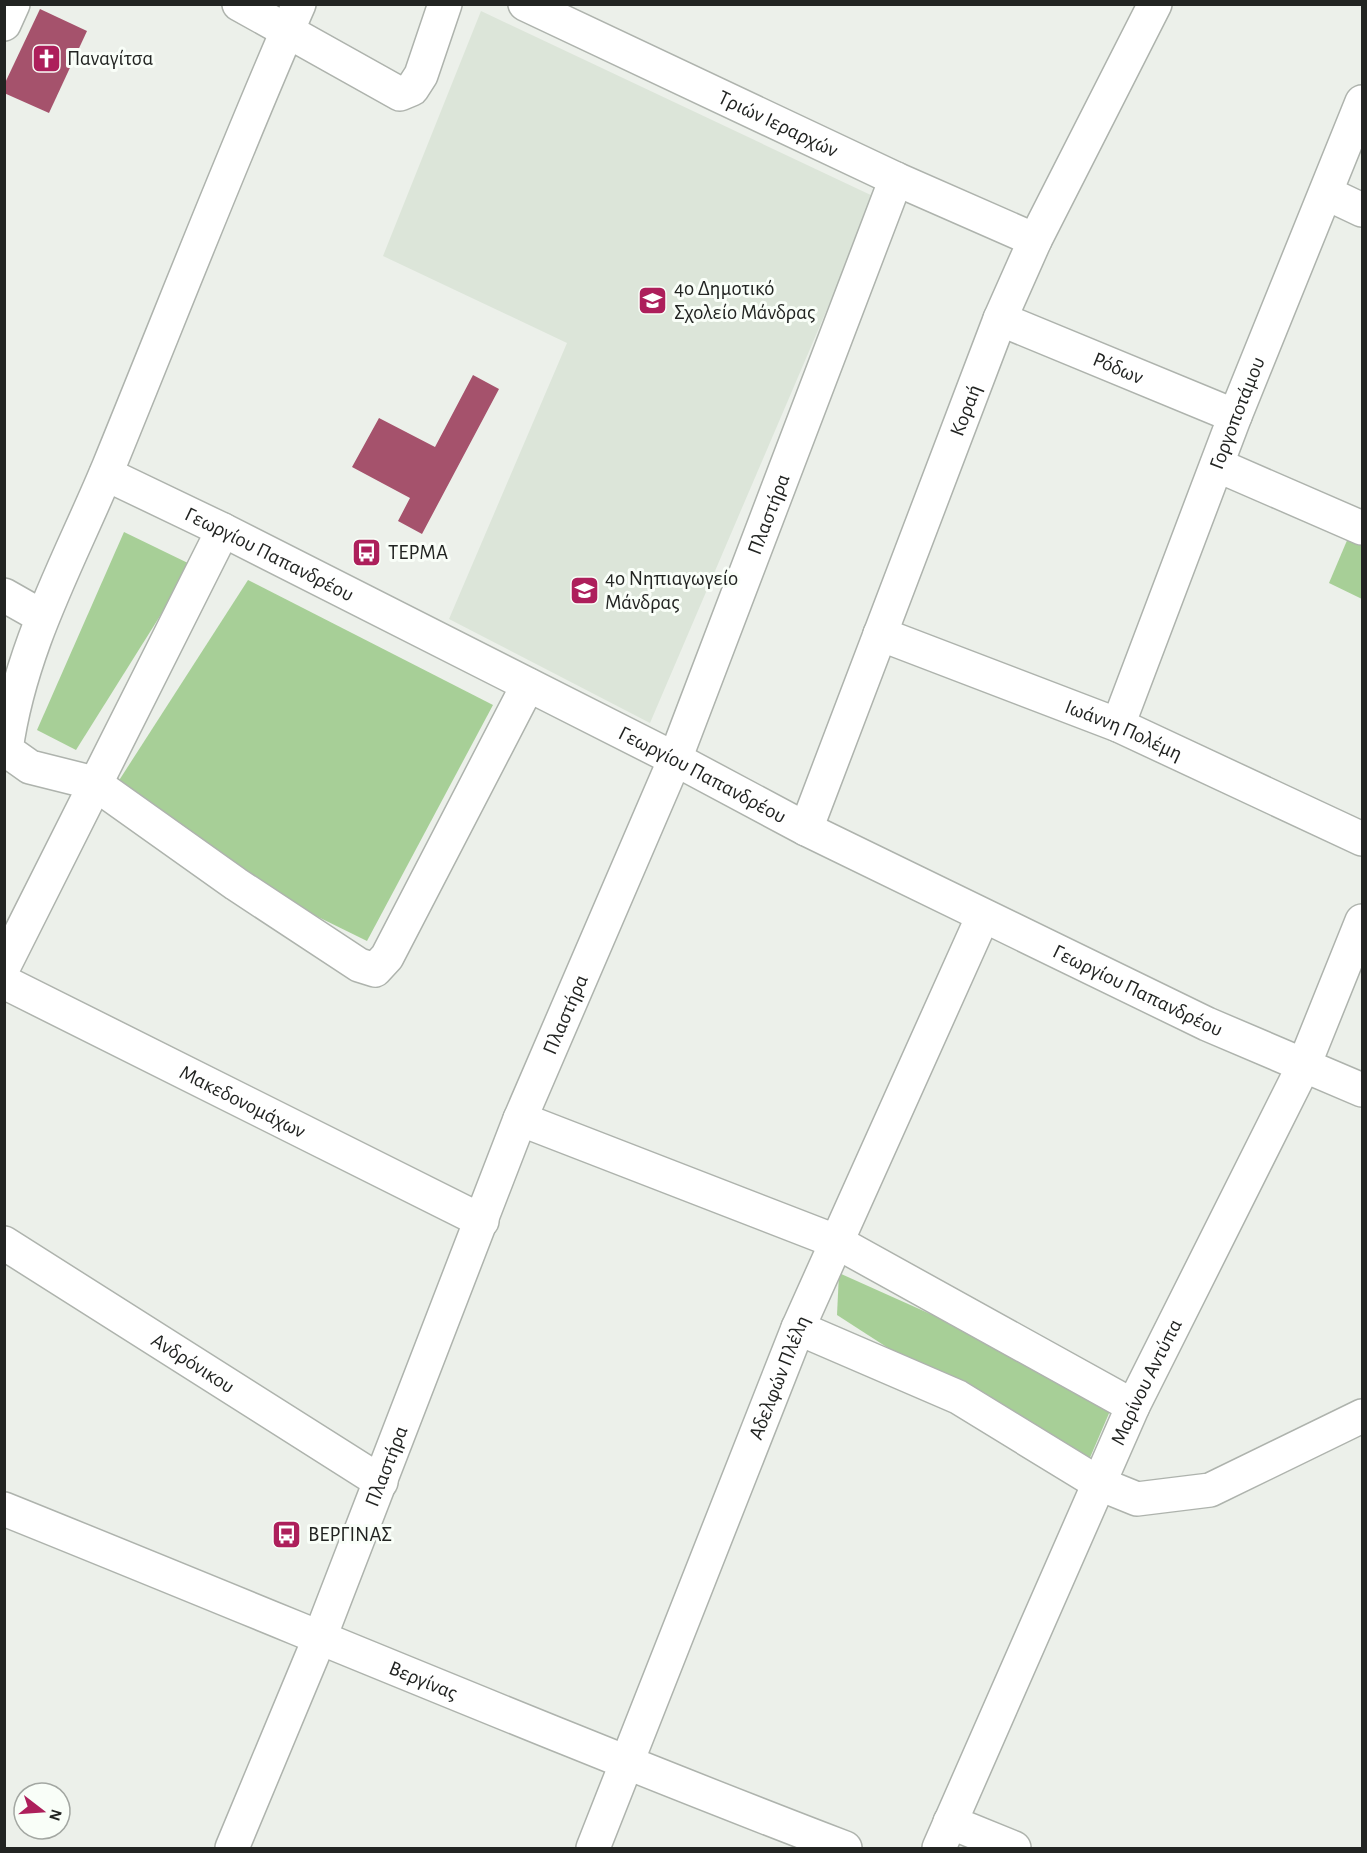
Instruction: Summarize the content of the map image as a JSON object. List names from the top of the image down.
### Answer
{
  "streets": {
    "street": [
      "Τριών Ιεραρχών",
      "Ρόδων",
      "Κοραή",
      "Γοργοποτάμου",
      "Πλαστήρα",
      "Γεωργίου Παπανδρέου",
      "Ιωάννη Πολέμη",
      "Μακεδονομάχων",
      "Ανδρόνικου",
      "Αδελφών Πλέλη",
      "Μαρίνου Αντύπα",
      "Βεργίνας"
    ]
  },
  "crossings": [
    ["Τριών Ιεραρχών", "Κοραή"],
    ["Τριών Ιεραρχών", "Πλαστήρα"],
    ["Ρόδων", "Κοραή"],
    ["Ρόδων", "Γοργοποτάμου"],
    ["Κοραή", "Γεωργίου Παπανδρέου"],
    ["Κοραή", "Ιωάννη Πολέμη"],
    ["Γοργοποτάμου", "Ιωάννη Πολέμη"],
    ["Πλαστήρα", "Γεωργίου Παπανδρέου"],
    ["Πλαστήρα", "Μακεδονομάχων"],
    ["Πλαστήρα", "Ανδρόνικου"],
    ["Πλαστήρα", "Βεργίνας"],
    ["Γεωργίου Παπανδρέου", "Αδελφών Πλέλη"],
    ["Γεωργίου Παπανδρέου", "Μαρίνου Αντύπα"],
    ["Αδελφών Πλέλη", "Βεργίνας"]
  ],
  "places": {
    "church": ["Παναγίτσα"],
    "school or university": ["4ο Δημοτικό Σχολείο Μάνδρας", "4ο Νηπιαγωγείο Μάνδρας"],
    "bus stop": ["ΤΕΡΜΑ", "ΒΕΡΓΙΝΑΣ"]
  },
  "north": "right"
}
